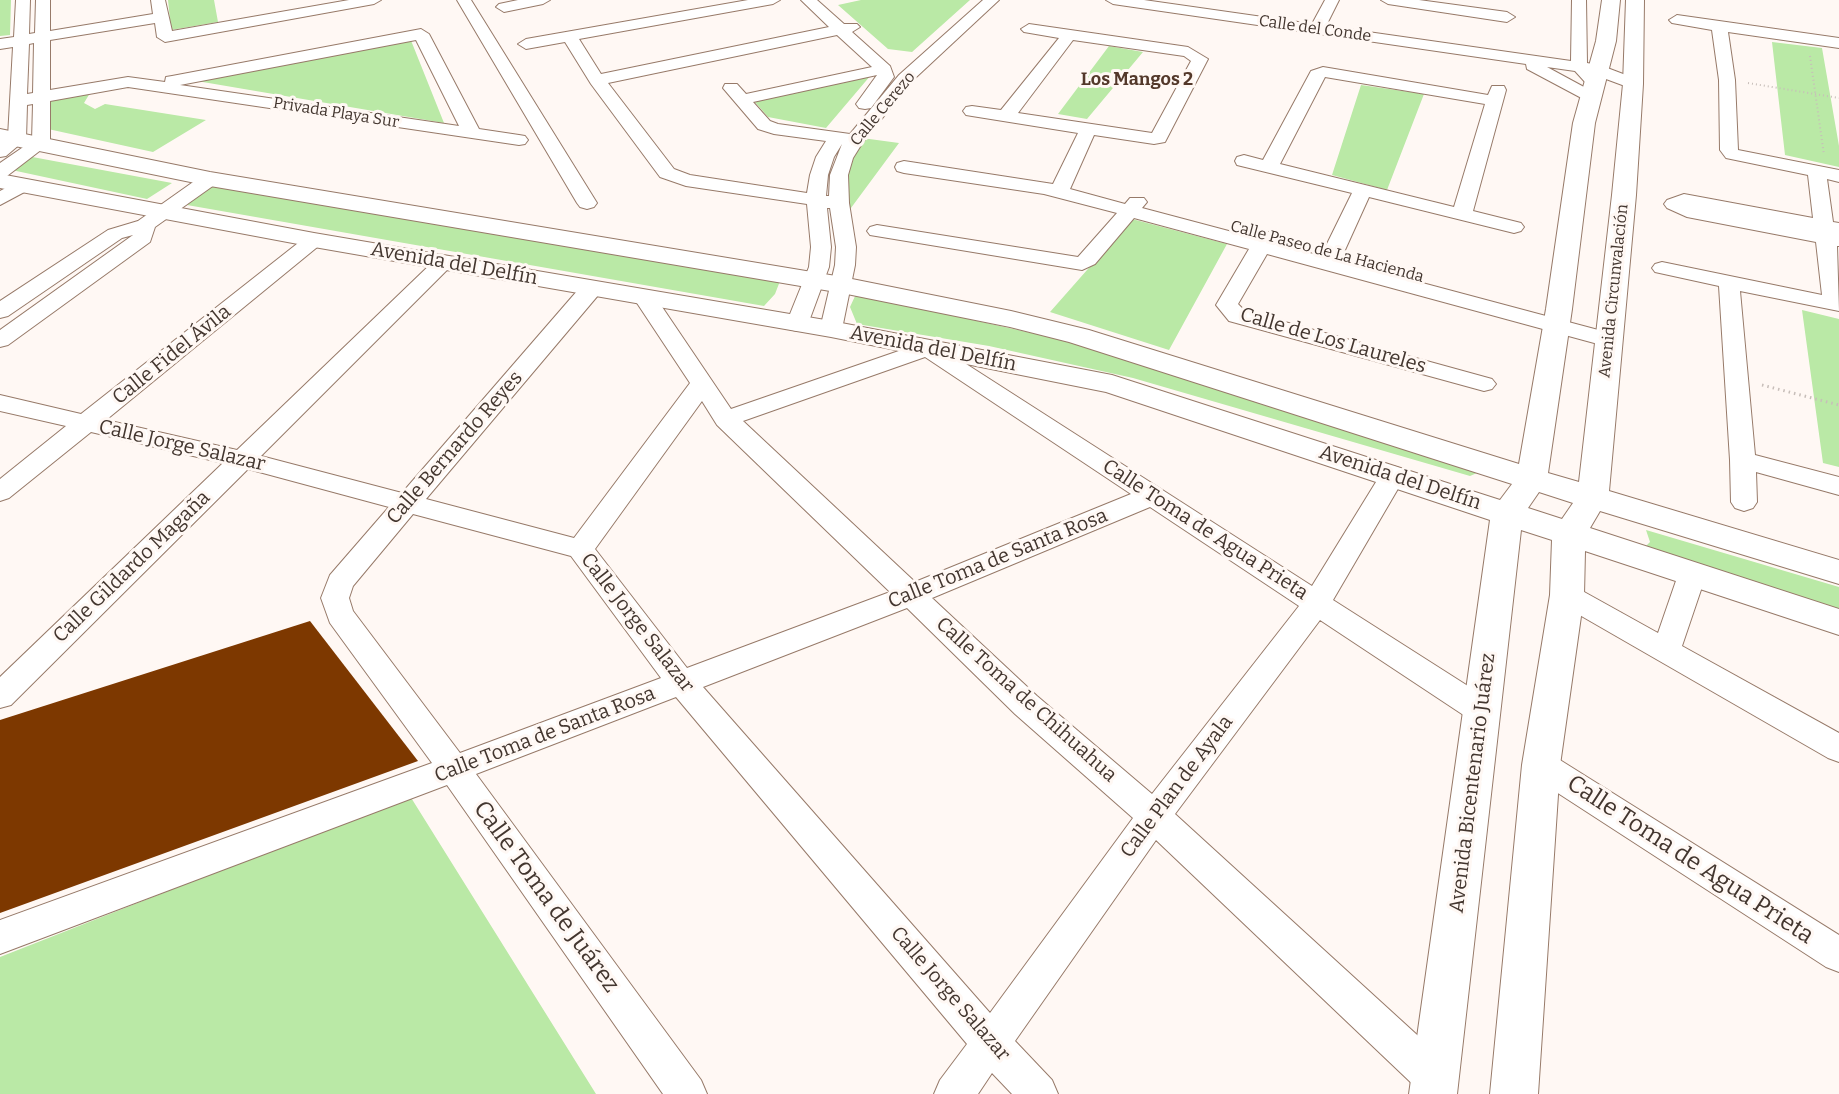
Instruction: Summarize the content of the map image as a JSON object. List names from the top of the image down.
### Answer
{
  "streets": {
    "street": [
      "Calle del Conde",
      "Calle Cerezo",
      "Privada Playa Sur",
      "Calle Paseo de La Hacienda",
      "Avenida del Delfín",
      "Avenida Circunvalación",
      "Calle de Los Laureles",
      "Calle Fidel Ávila",
      "Calle Jorge Salazar",
      "Calle Bernardo Reyes",
      "Calle Toma de Agua Prieta",
      "Calle Toma de Santa Rosa",
      "Calle Gildardo Magaña",
      "Calle Toma de Chihuahua",
      "Avenida Bicentenario Juárez",
      "Calle Plan de Ayala",
      "Calle Toma de Juárez"
    ]
  },
  "crossings": [
    ["Calle Cerezo", "Avenida del Delfín"],
    ["Calle Paseo de La Hacienda", "Avenida Circunvalación"],
    ["Calle Paseo de La Hacienda", "Calle de Los Laureles"],
    ["Avenida del Delfín", "Avenida Circunvalación"],
    ["Avenida del Delfín", "Calle Fidel Ávila"],
    ["Avenida del Delfín", "Calle Bernardo Reyes"],
    ["Avenida del Delfín", "Calle Toma de Agua Prieta"],
    ["Avenida del Delfín", "Calle Gildardo Magaña"],
    ["Avenida del Delfín", "Calle Toma de Chihuahua"],
    ["Avenida del Delfín", "Avenida Bicentenario Juárez"],
    ["Avenida del Delfín", "Calle Plan de Ayala"],
    ["Calle Fidel Ávila", "Calle Jorge Salazar"],
    ["Calle Jorge Salazar", "Calle Bernardo Reyes"],
    ["Calle Jorge Salazar", "Calle Toma de Santa Rosa"],
    ["Calle Jorge Salazar", "Calle Gildardo Magaña"],
    ["Calle Jorge Salazar", "Calle Plan de Ayala"],
    ["Calle Bernardo Reyes", "Calle Toma de Juárez"],
    ["Calle Toma de Agua Prieta", "Calle Toma de Santa Rosa"],
    ["Calle Toma de Agua Prieta", "Avenida Bicentenario Juárez"],
    ["Calle Toma de Agua Prieta", "Calle Plan de Ayala"],
    ["Calle Toma de Santa Rosa", "Calle Toma de Chihuahua"],
    ["Calle Toma de Santa Rosa", "Calle Toma de Juárez"],
    ["Calle Toma de Chihuahua", "Avenida Bicentenario Juárez"],
    ["Calle Toma de Chihuahua", "Calle Plan de Ayala"]
  ],
  "districts": ["Los Mangos 2"]
}
